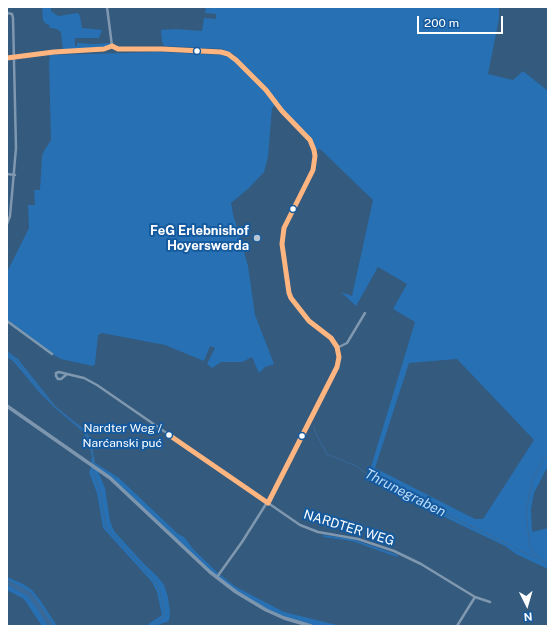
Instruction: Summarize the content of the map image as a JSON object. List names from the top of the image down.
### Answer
{
  "streets": {
    "street": ["NARDTER WEG"]
  },
  "water": ["Thrunegraben"],
  "places": ["FeG Erlebnishof Hoyerswerda", "Nardter Weg / Narćanski puć"],
  "scale_bar": "200 m",
  "north": "bottom"
}
